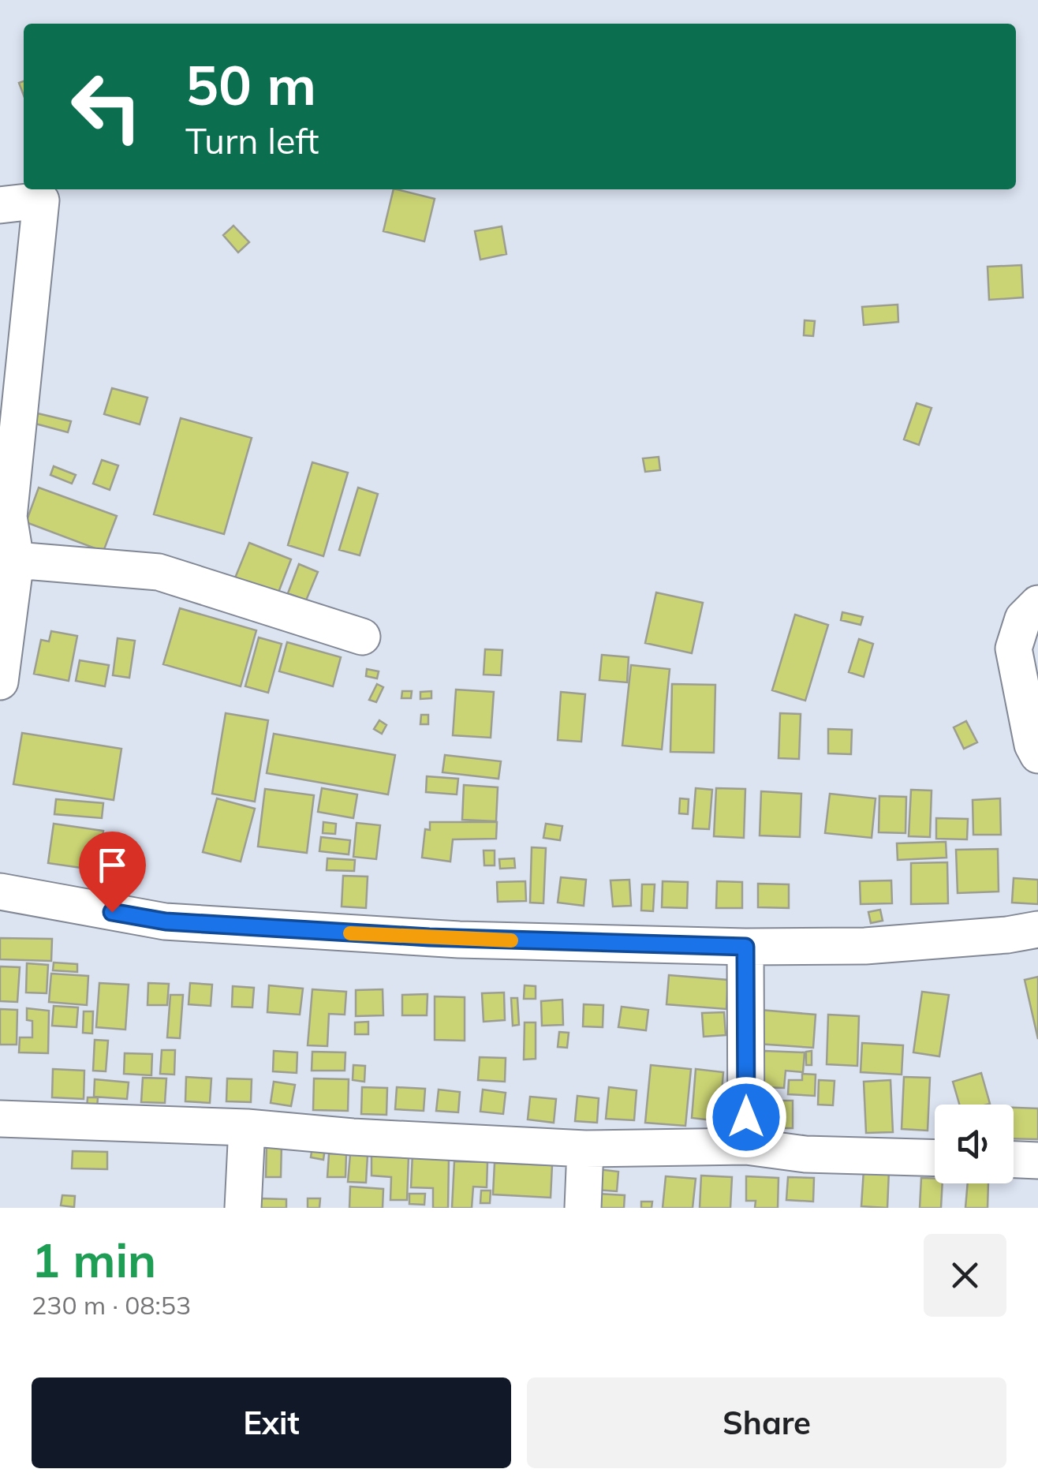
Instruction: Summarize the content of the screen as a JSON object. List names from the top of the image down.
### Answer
{
  "page": {
    "turn": ["50 m", "Turn left"],
    "heading": ["1 min", "230 m · 08:53"],
    "buttons": ["Exit", "Share"]
  }
}
